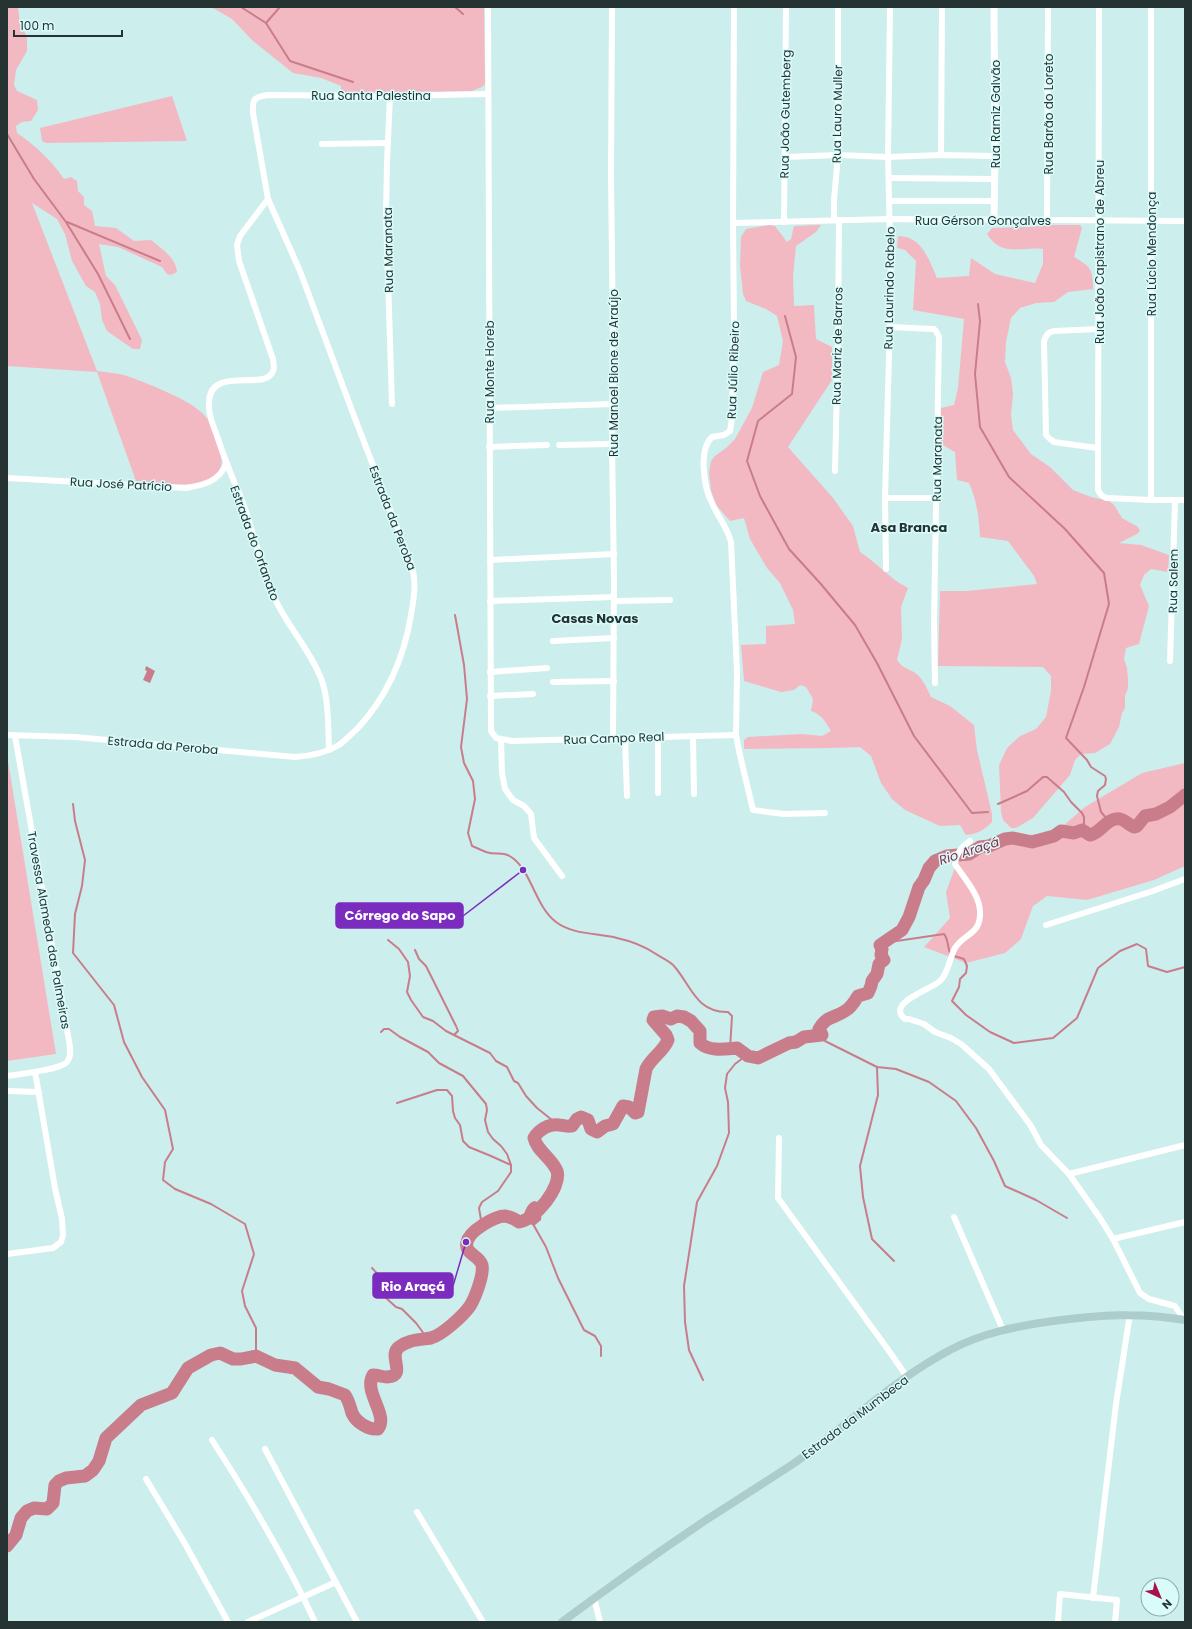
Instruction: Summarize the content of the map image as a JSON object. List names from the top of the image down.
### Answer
{
  "streets": {
    "main road": ["Estrada da Mumbeca"],
    "street": [
      "Rua Santa Palestina",
      "Rua João Gutemberg",
      "Rua Lauro Muller",
      "Rua Ramiz Galvão",
      "Rua Barão do Loreto",
      "Rua Gérson Gonçalves",
      "Rua Maranata",
      "Rua João Capistrano de Abreu",
      "Rua Lúcio Mendonça",
      "Rua Laurindo Rabelo",
      "Rua Mariz de Barros",
      "Rua Júlio Ribeiro",
      "Rua Monte Horeb",
      "Rua Manoel Bione de Araújo",
      "Rua José Patrício",
      "Estrada da Peroba",
      "Estrada do Orfanato",
      "Rua Salem",
      "Rua Campo Real",
      "Travessa Alameda das Palmeiras"
    ]
  },
  "crossings": [
    ["Rua Santa Palestina", "Rua Maranata"],
    ["Rua Santa Palestina", "Rua Monte Horeb"],
    ["Rua Santa Palestina", "Estrada da Peroba"],
    ["Rua João Gutemberg", "Rua Gérson Gonçalves"],
    ["Rua Lauro Muller", "Rua Gérson Gonçalves"],
    ["Rua Lauro Muller", "Rua Mariz de Barros"],
    ["Rua Ramiz Galvão", "Rua Gérson Gonçalves"],
    ["Rua Barão do Loreto", "Rua Gérson Gonçalves"],
    ["Rua Gérson Gonçalves", "Rua João Capistrano de Abreu"],
    ["Rua Gérson Gonçalves", "Rua Lúcio Mendonça"],
    ["Rua Gérson Gonçalves", "Rua Laurindo Rabelo"],
    ["Rua Gérson Gonçalves", "Rua Mariz de Barros"],
    ["Rua Gérson Gonçalves", "Rua Júlio Ribeiro"],
    ["Rua Maranata", "Rua Laurindo Rabelo"],
    ["Rua João Capistrano de Abreu", "Rua Lúcio Mendonça"],
    ["Rua Júlio Ribeiro", "Rua Campo Real"],
    ["Rua Monte Horeb", "Rua Campo Real"],
    ["Rua Manoel Bione de Araújo", "Rua Campo Real"],
    ["Rua José Patrício", "Estrada do Orfanato"],
    ["Estrada da Peroba", "Estrada do Orfanato"],
    ["Estrada da Peroba", "Travessa Alameda das Palmeiras"]
  ],
  "districts": ["Asa Branca", "Casas Novas"],
  "water": ["Rio Araçá"],
  "places": ["Córrego do Sapo", "Rio Araçá"],
  "scale_bar": "100 m",
  "north": "bottom right"
}
